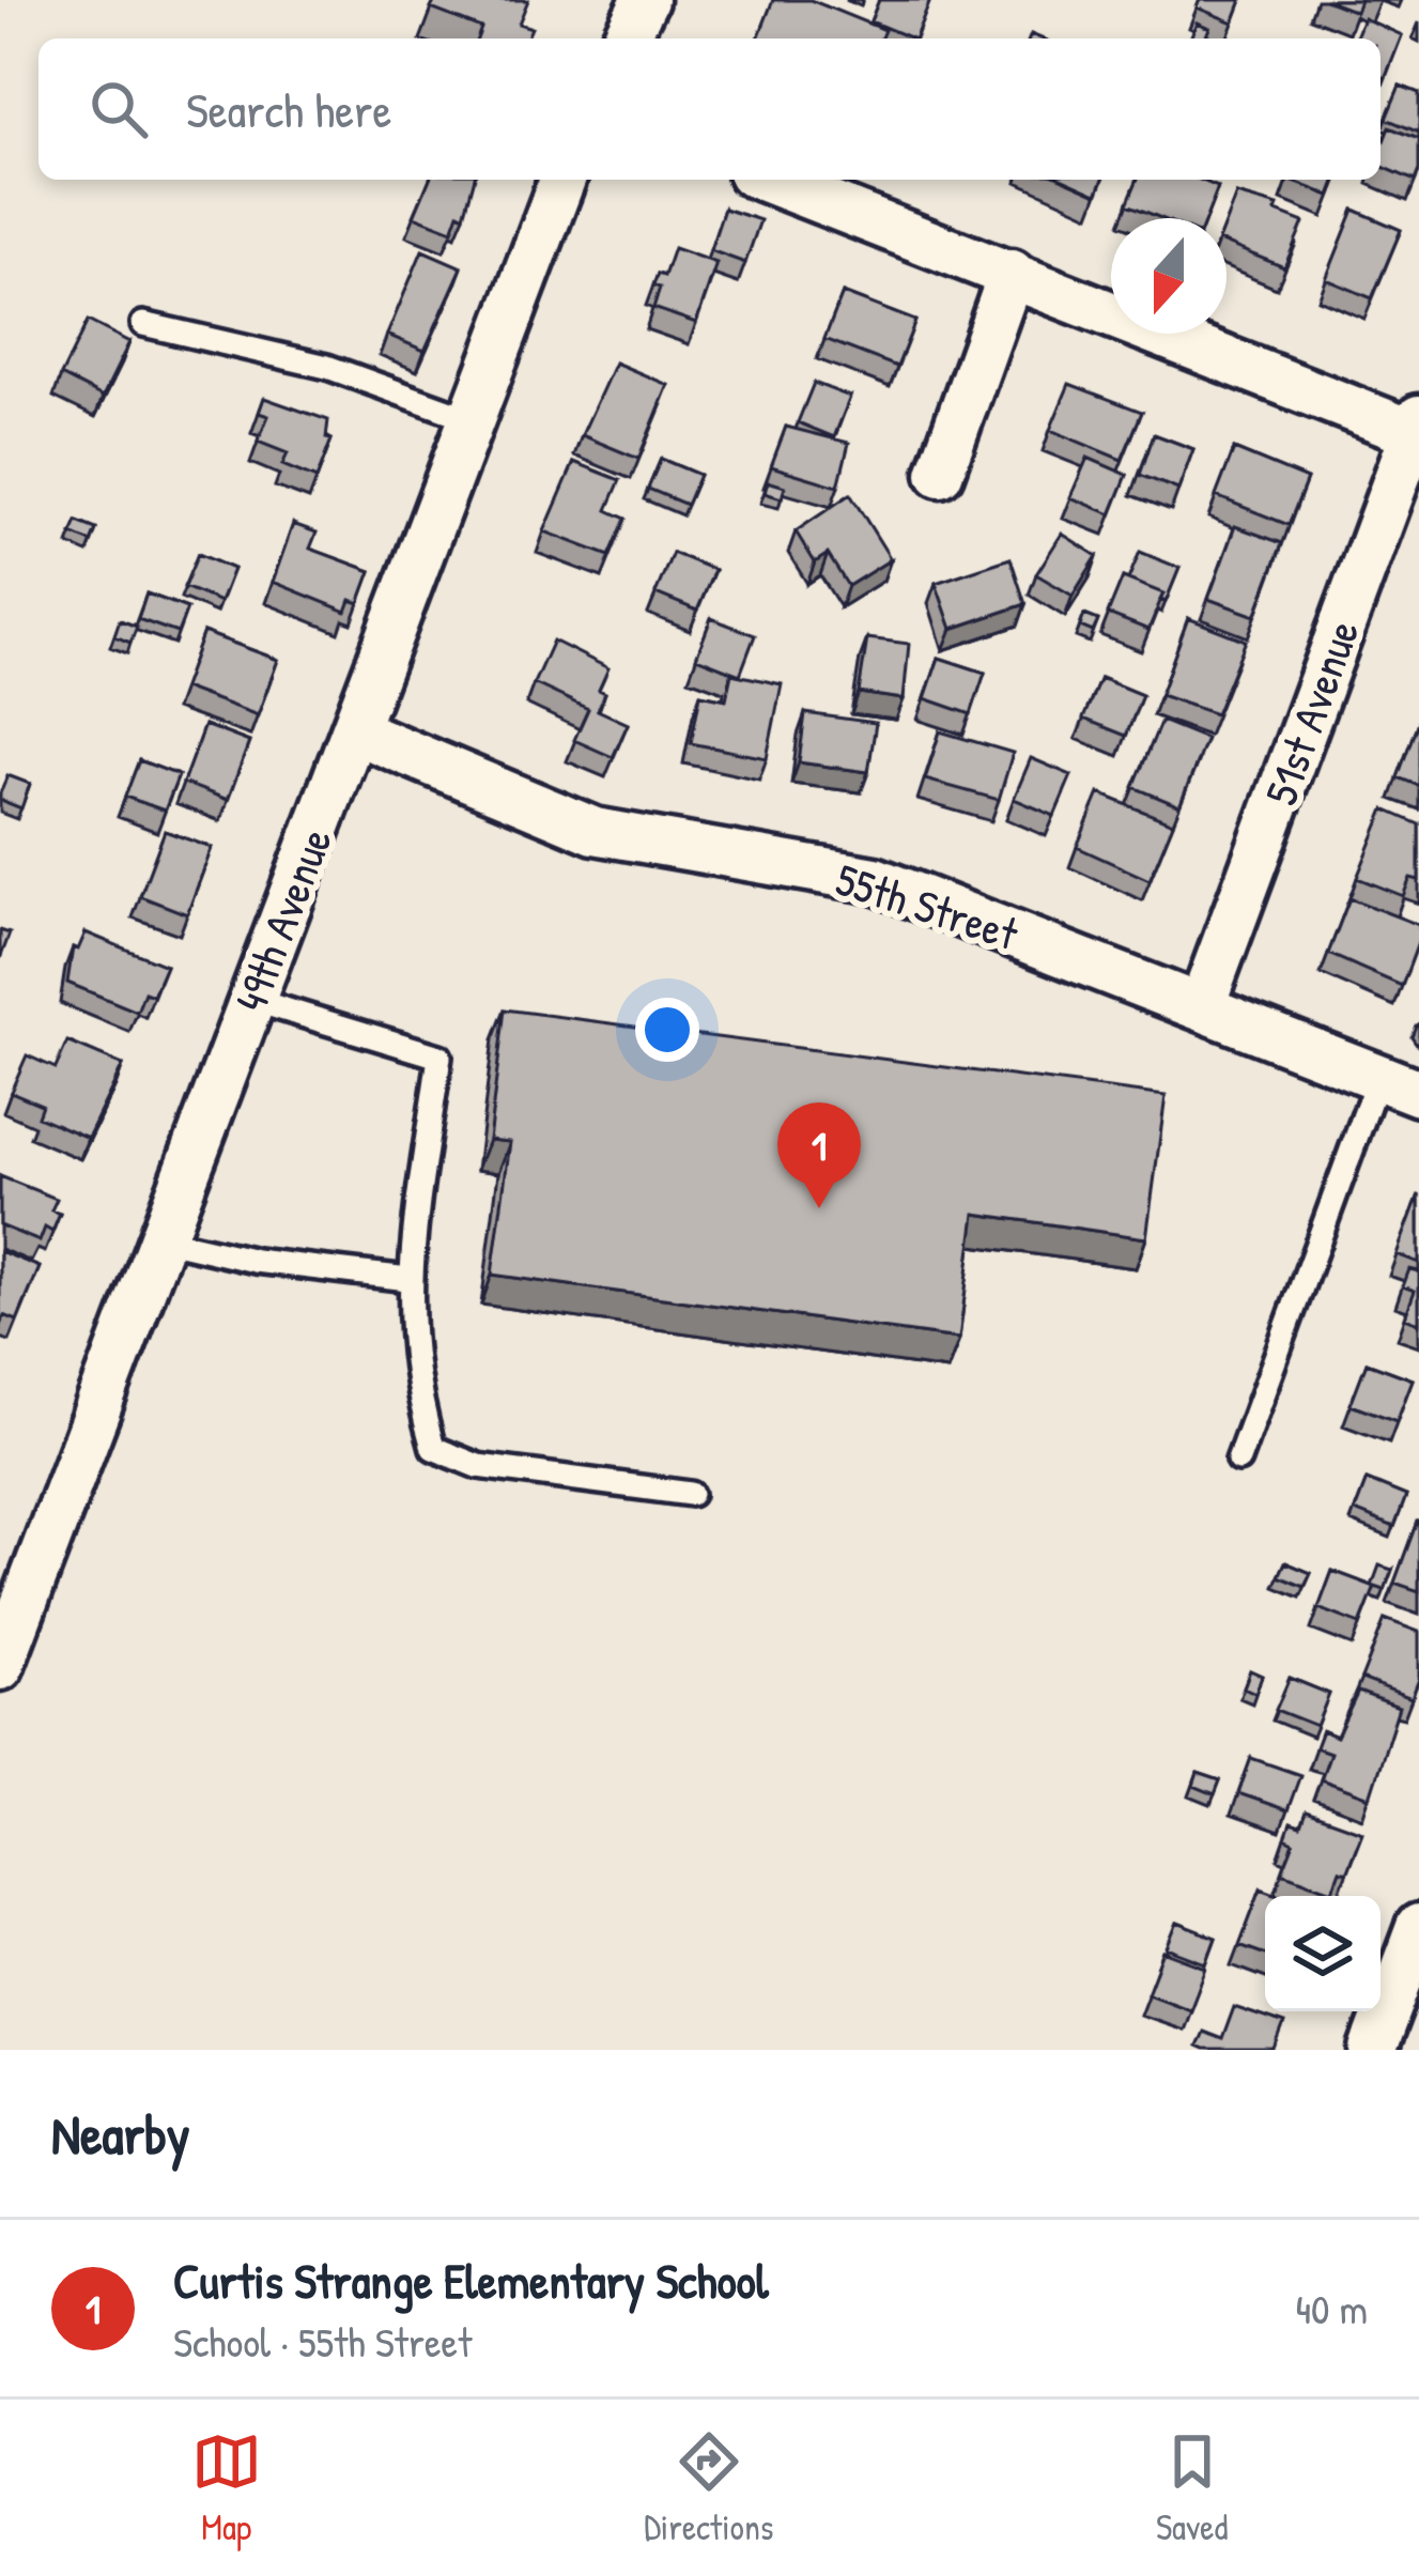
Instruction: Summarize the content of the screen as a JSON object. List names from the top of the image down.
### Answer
{
  "streets": {
    "street": ["51st Avenue", "55th Street", "49th Avenue"]
  },
  "crossings": [
    ["51st Avenue", "55th Street"],
    ["55th Street", "49th Avenue"]
  ],
  "north": "bottom",
  "page": {
    "search": "Search here",
    "pins": "1",
    "heading": "Nearby",
    "list": [
      {
        "mark": "1",
        "name": "Curtis Strange Elementary School",
        "note": "School · 55th Street",
        "value": "40 m"
      }
    ],
    "nav": ["Map", "Directions", "Saved"]
  }
}
